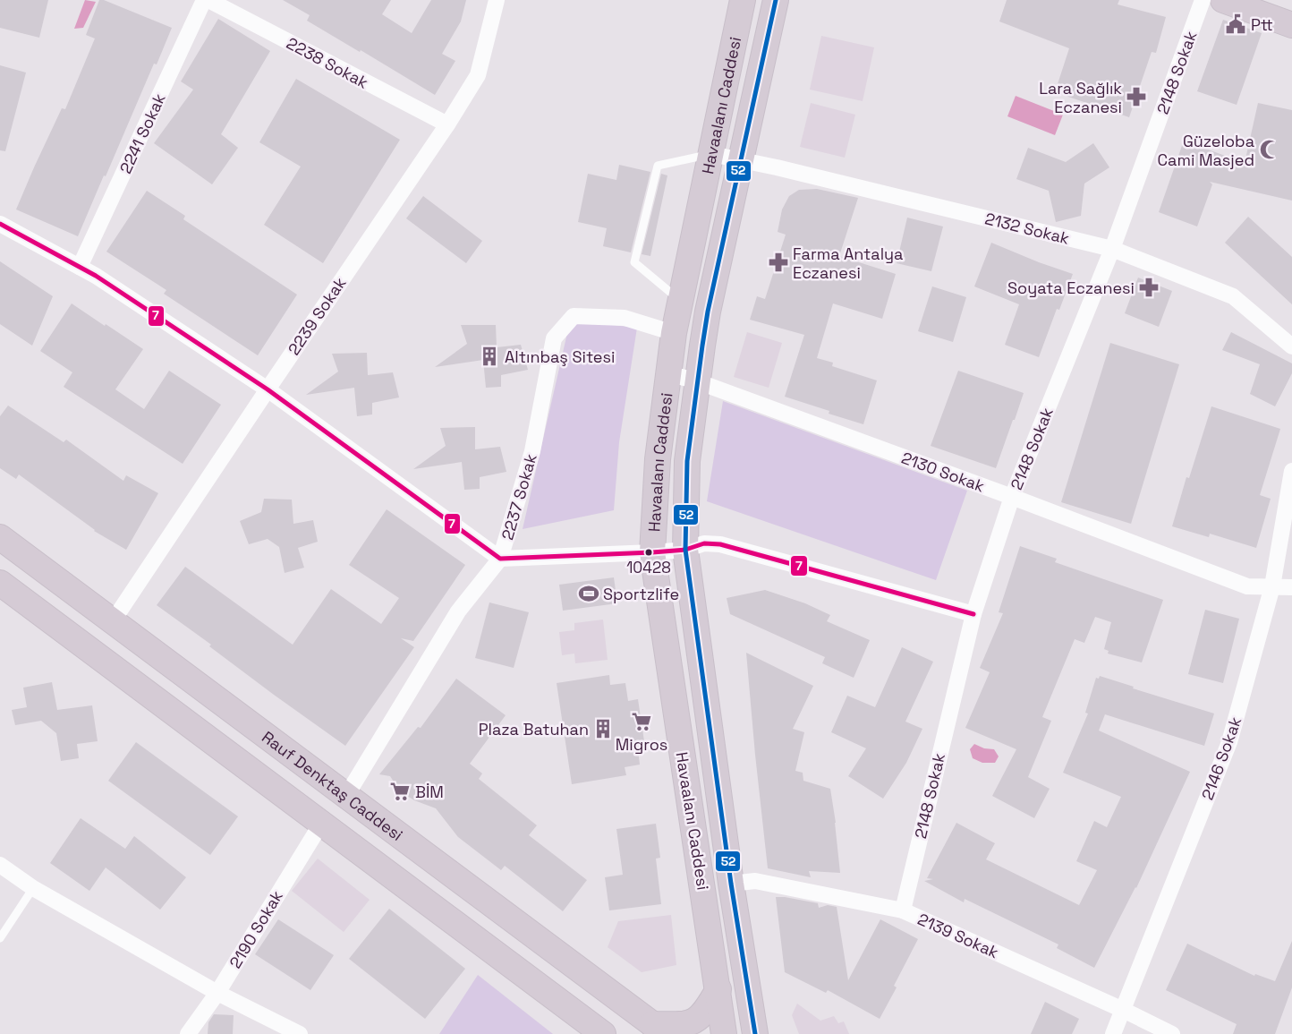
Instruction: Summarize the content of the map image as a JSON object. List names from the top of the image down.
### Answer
{
  "streets": {
    "main road": ["Havaalanı Caddesi", "Rauf Denktaş Caddesi"],
    "street": [
      "2238 Sokak",
      "2148 Sokak",
      "2241 Sokak",
      "2132 Sokak",
      "2239 Sokak",
      "2130 Sokak",
      "2237 Sokak",
      "2146 Sokak",
      "2190 Sokak",
      "2139 Sokak"
    ]
  },
  "crossings": [
    ["2238 Sokak", "2239 Sokak"],
    ["2148 Sokak", "2132 Sokak"],
    ["2148 Sokak", "2130 Sokak"],
    ["2148 Sokak", "2139 Sokak"],
    ["Havaalanı Caddesi", "2132 Sokak"],
    ["Havaalanı Caddesi", "2130 Sokak"],
    ["Havaalanı Caddesi", "2237 Sokak"],
    ["Havaalanı Caddesi", "2139 Sokak"],
    ["2239 Sokak", "Rauf Denktaş Caddesi"],
    ["2130 Sokak", "2146 Sokak"],
    ["2237 Sokak", "Rauf Denktaş Caddesi"],
    ["2146 Sokak", "2139 Sokak"]
  ],
  "places": {
    "public building": ["Ptt"],
    "pharmacy": ["Lara Sağlık Eczanesi", "Farma Antalya Eczanesi", "Soyata Eczanesi"],
    "mosque": ["Güzeloba Cami Masjed"],
    "building": ["Altınbaş Sitesi", "Plaza Batuhan"],
    "other": ["10428"],
    "sports": ["Sportzlife"],
    "supermarket": ["Migros", "BİM"]
  },
  "lines": ["transit line 52", "transit line 7"]
}
